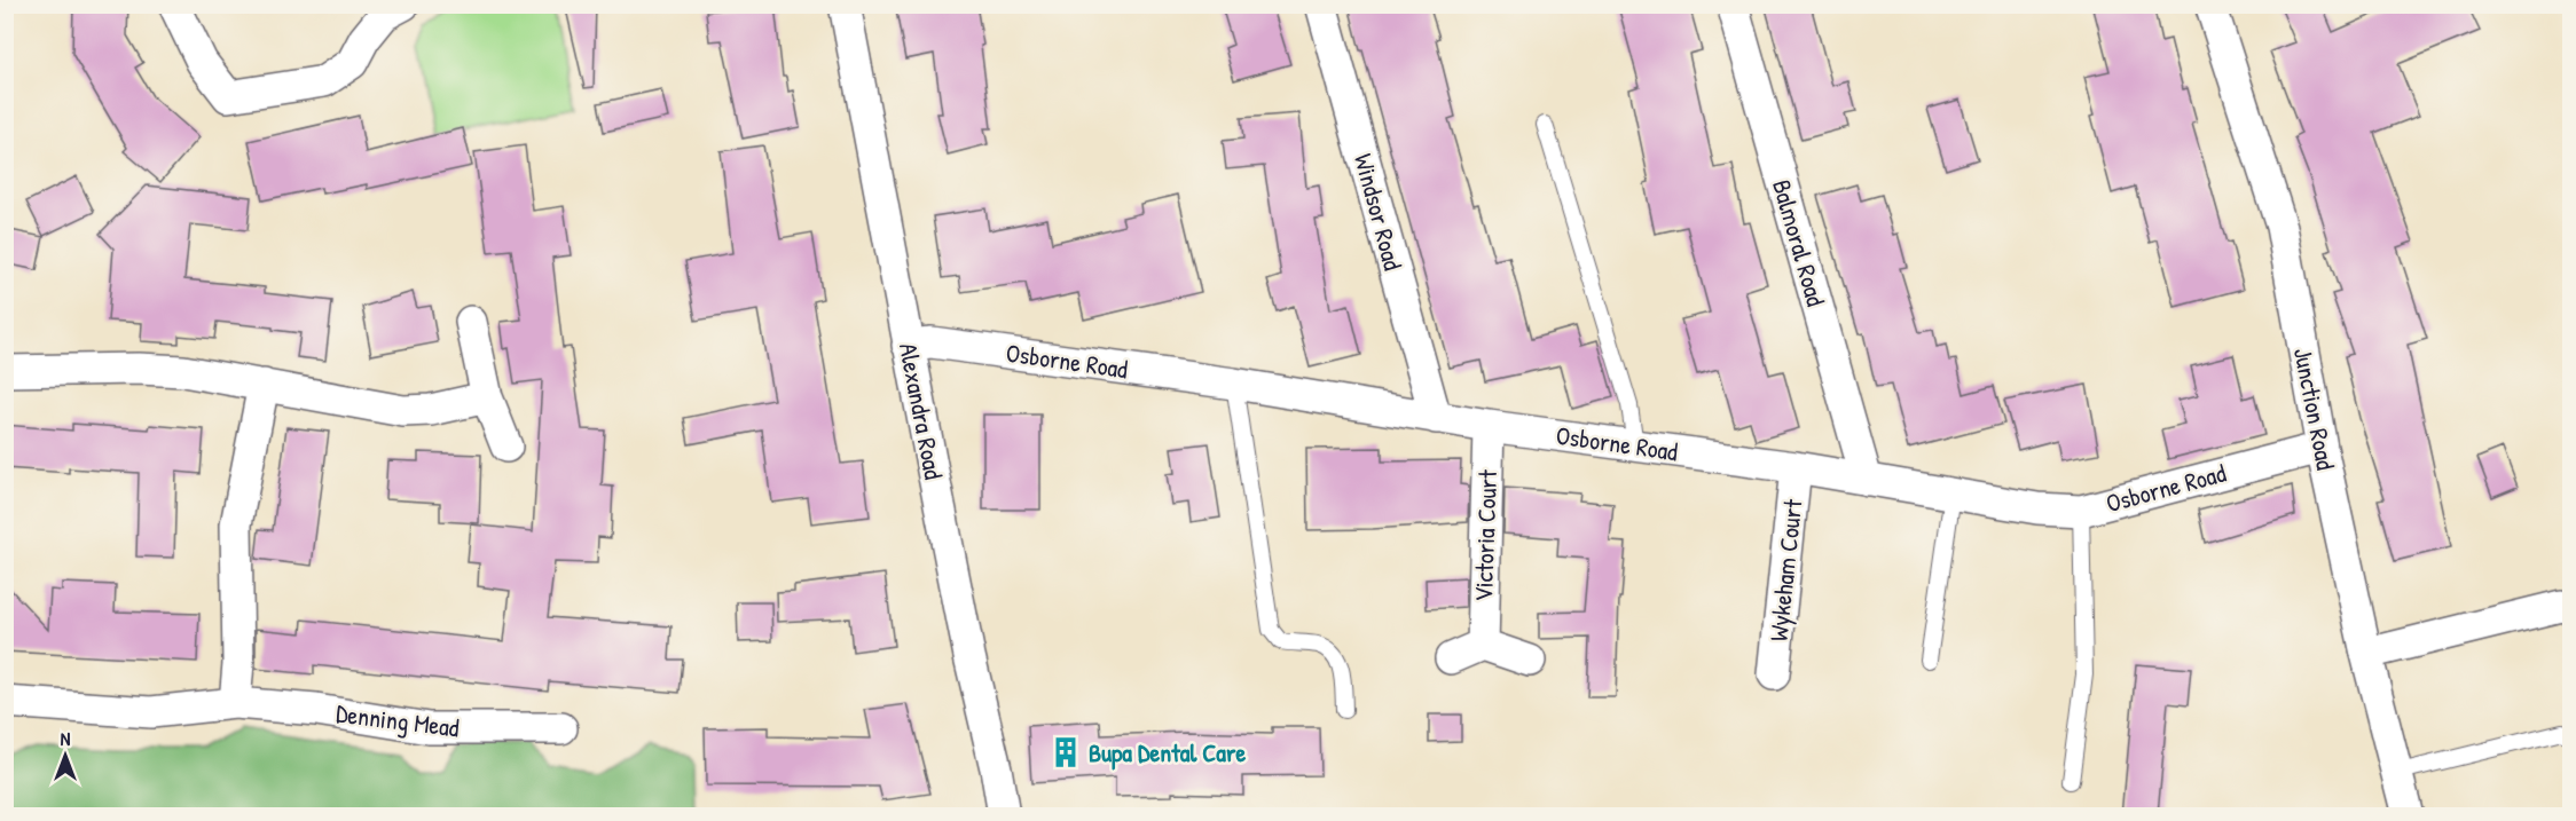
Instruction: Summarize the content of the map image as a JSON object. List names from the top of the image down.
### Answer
{
  "streets": {
    "street": [
      "Windsor Road",
      "Balmoral Road",
      "Osborne Road",
      "Junction Road",
      "Alexandra Road",
      "Victoria Court",
      "Wykeham Court",
      "Denning Mead"
    ]
  },
  "crossings": [
    ["Windsor Road", "Osborne Road"],
    ["Balmoral Road", "Osborne Road"],
    ["Osborne Road", "Junction Road"],
    ["Osborne Road", "Alexandra Road"],
    ["Osborne Road", "Victoria Court"],
    ["Osborne Road", "Wykeham Court"]
  ],
  "places": {
    "building": ["Bupa Dental Care"]
  },
  "north": "top"
}
